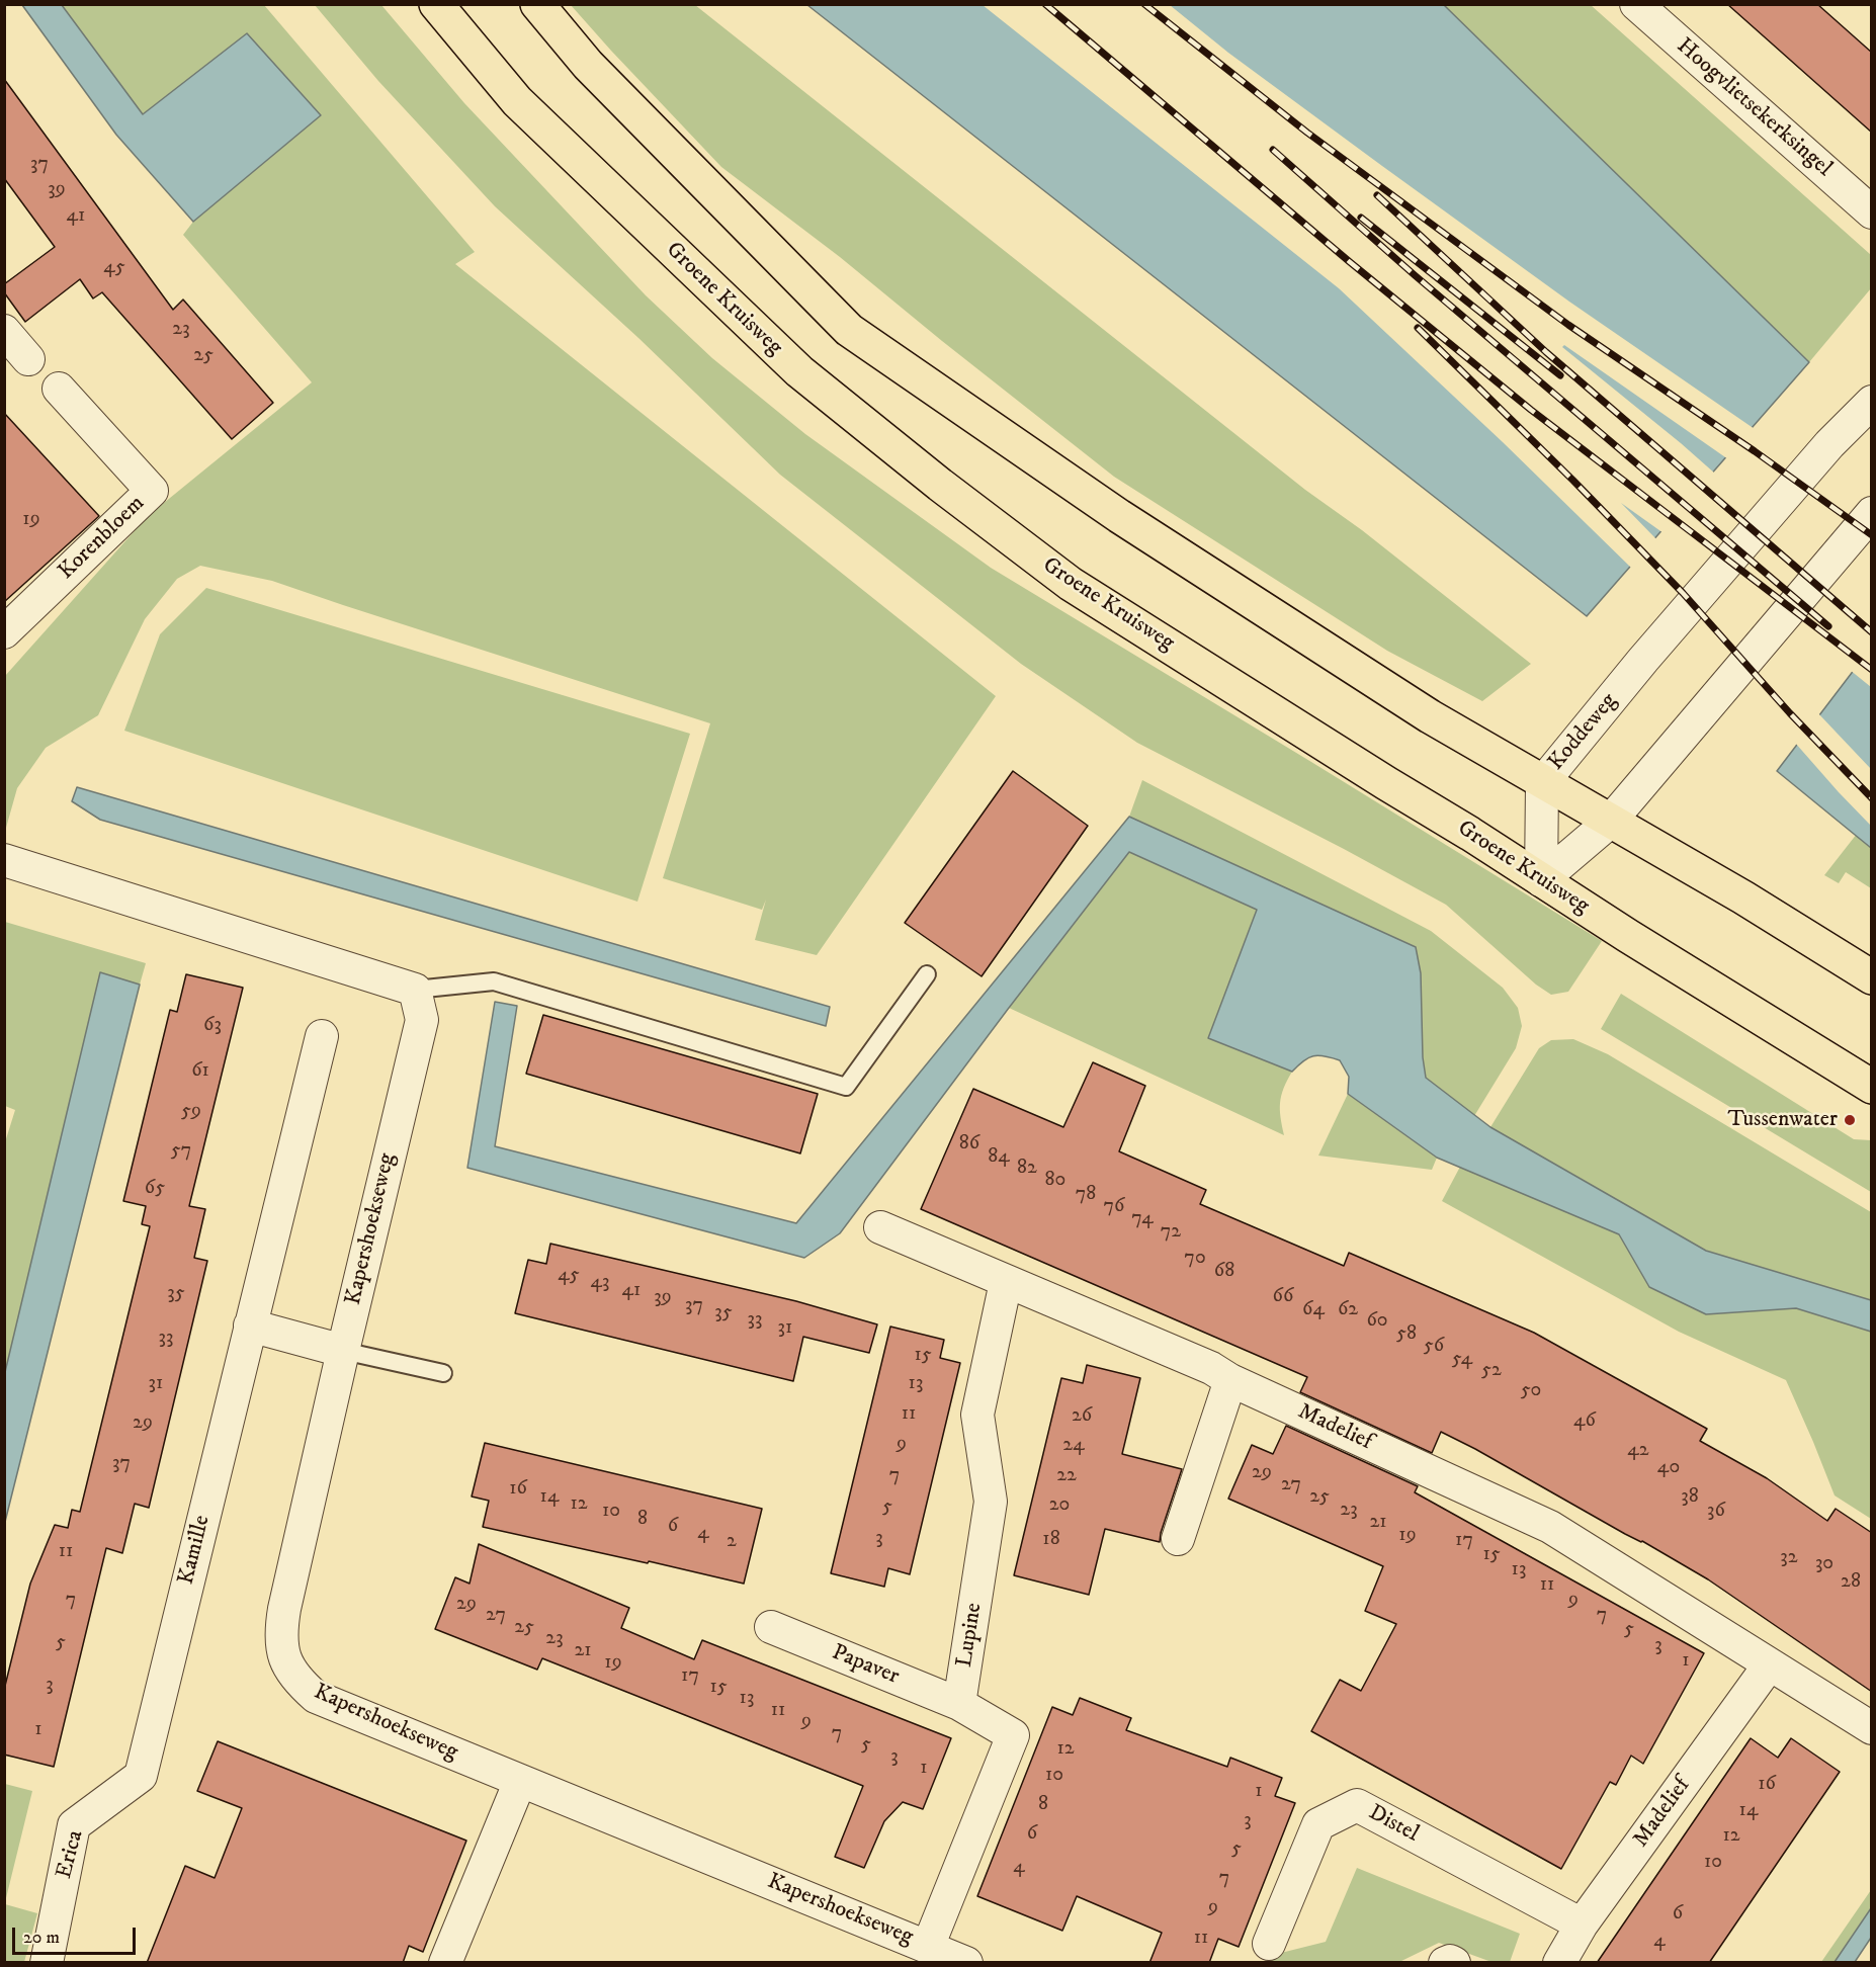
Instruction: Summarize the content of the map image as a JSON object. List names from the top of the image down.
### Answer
{
  "streets": {
    "main road": ["Groene Kruisweg"],
    "street": [
      "Hoogvlietsekerksingel",
      "Korenbloem",
      "Koddeweg",
      "Kapershoekseweg",
      "Madelief",
      "Kamille",
      "Lupine",
      "Papaver",
      "Distel",
      "Erica"
    ]
  },
  "crossings": [
    ["Groene Kruisweg", "Koddeweg"],
    ["Madelief", "Lupine"],
    ["Madelief", "Distel"],
    ["Kamille", "Erica"],
    ["Lupine", "Papaver"]
  ],
  "places": ["Tussenwater"],
  "house_numbers": [
    "37",
    "39",
    "41",
    "45",
    "23",
    "25",
    "19",
    "63",
    "61",
    "59",
    "86",
    "57",
    "84",
    "82",
    "80",
    "65",
    "78",
    "76",
    "74",
    "72",
    "70",
    "68",
    "45",
    "43",
    "41",
    "35",
    "66",
    "39",
    "37",
    "64",
    "62",
    "35",
    "33",
    "60",
    "31",
    "58",
    "33",
    "56",
    "15",
    "54",
    "52",
    "31",
    "13",
    "50",
    "11",
    "26",
    "46",
    "29",
    "9",
    "24",
    "42",
    "37",
    "40",
    "29",
    "7",
    "22",
    "27",
    "16",
    "14",
    "25",
    "38",
    "12",
    "20",
    "5",
    "23",
    "10",
    "36",
    "8",
    "21",
    "6",
    "4",
    "19",
    "3",
    "18",
    "17",
    "2",
    "11",
    "15",
    "32",
    "30",
    "13",
    "28",
    "11",
    "7",
    "9",
    "29",
    "27",
    "7",
    "25",
    "5",
    "23",
    "5",
    "3",
    "21",
    "1",
    "19",
    "17",
    "3",
    "15",
    "13",
    "11",
    "9",
    "1",
    "7",
    "5",
    "12",
    "3",
    "1",
    "10",
    "16",
    "1",
    "8",
    "14",
    "3",
    "6",
    "12",
    "5",
    "10",
    "4",
    "7",
    "9",
    "6",
    "11",
    "4"
  ],
  "scale_bar": "20 m"
}
